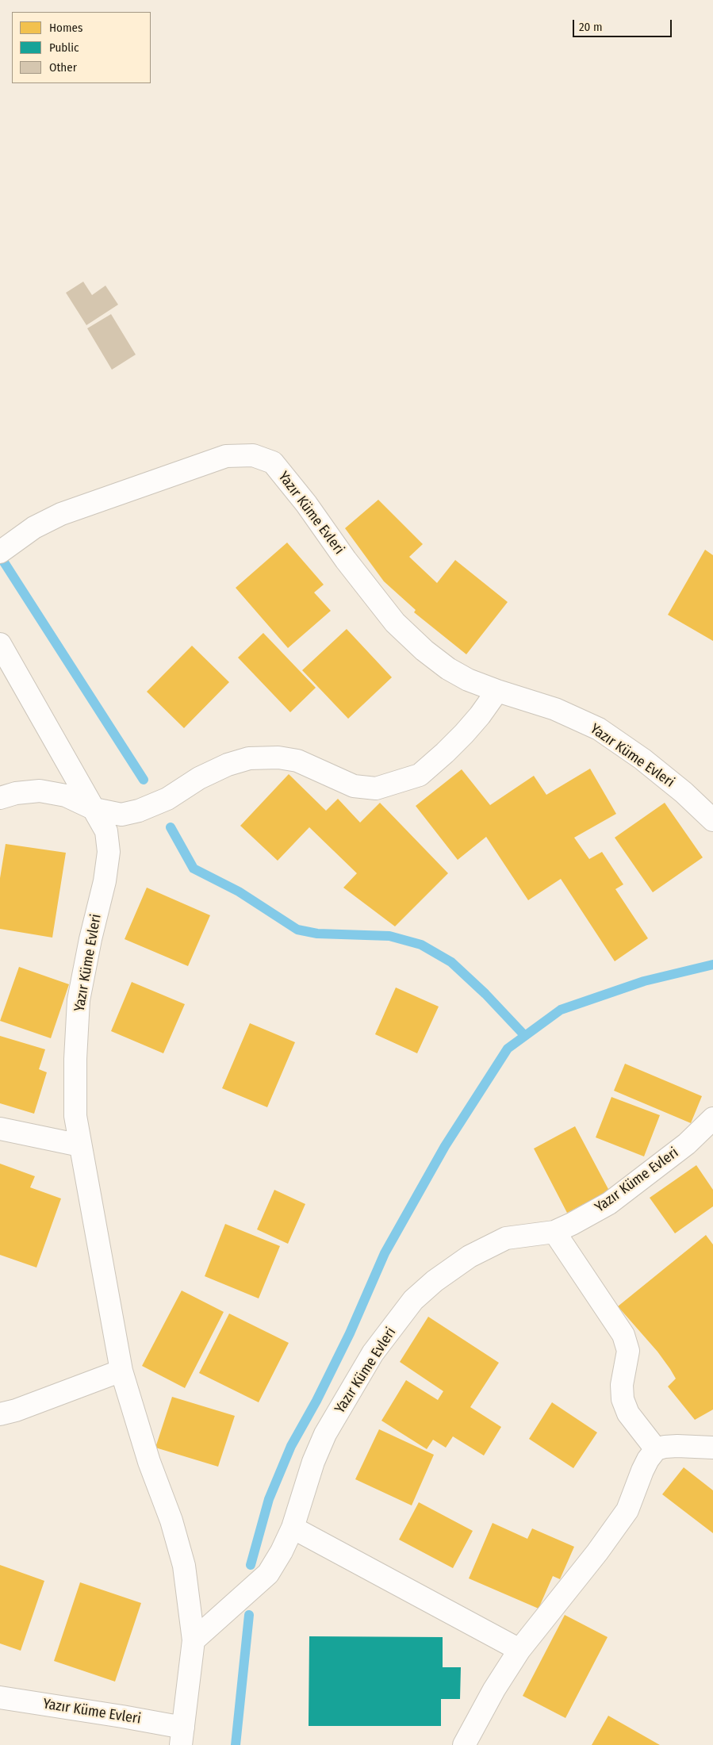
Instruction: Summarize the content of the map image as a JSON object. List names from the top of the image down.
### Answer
{
  "streets": {
    "street": ["Yazır Küme Evleri"]
  },
  "legend": ["Homes", "Public", "Other"],
  "scale_bar": "20 m"
}
